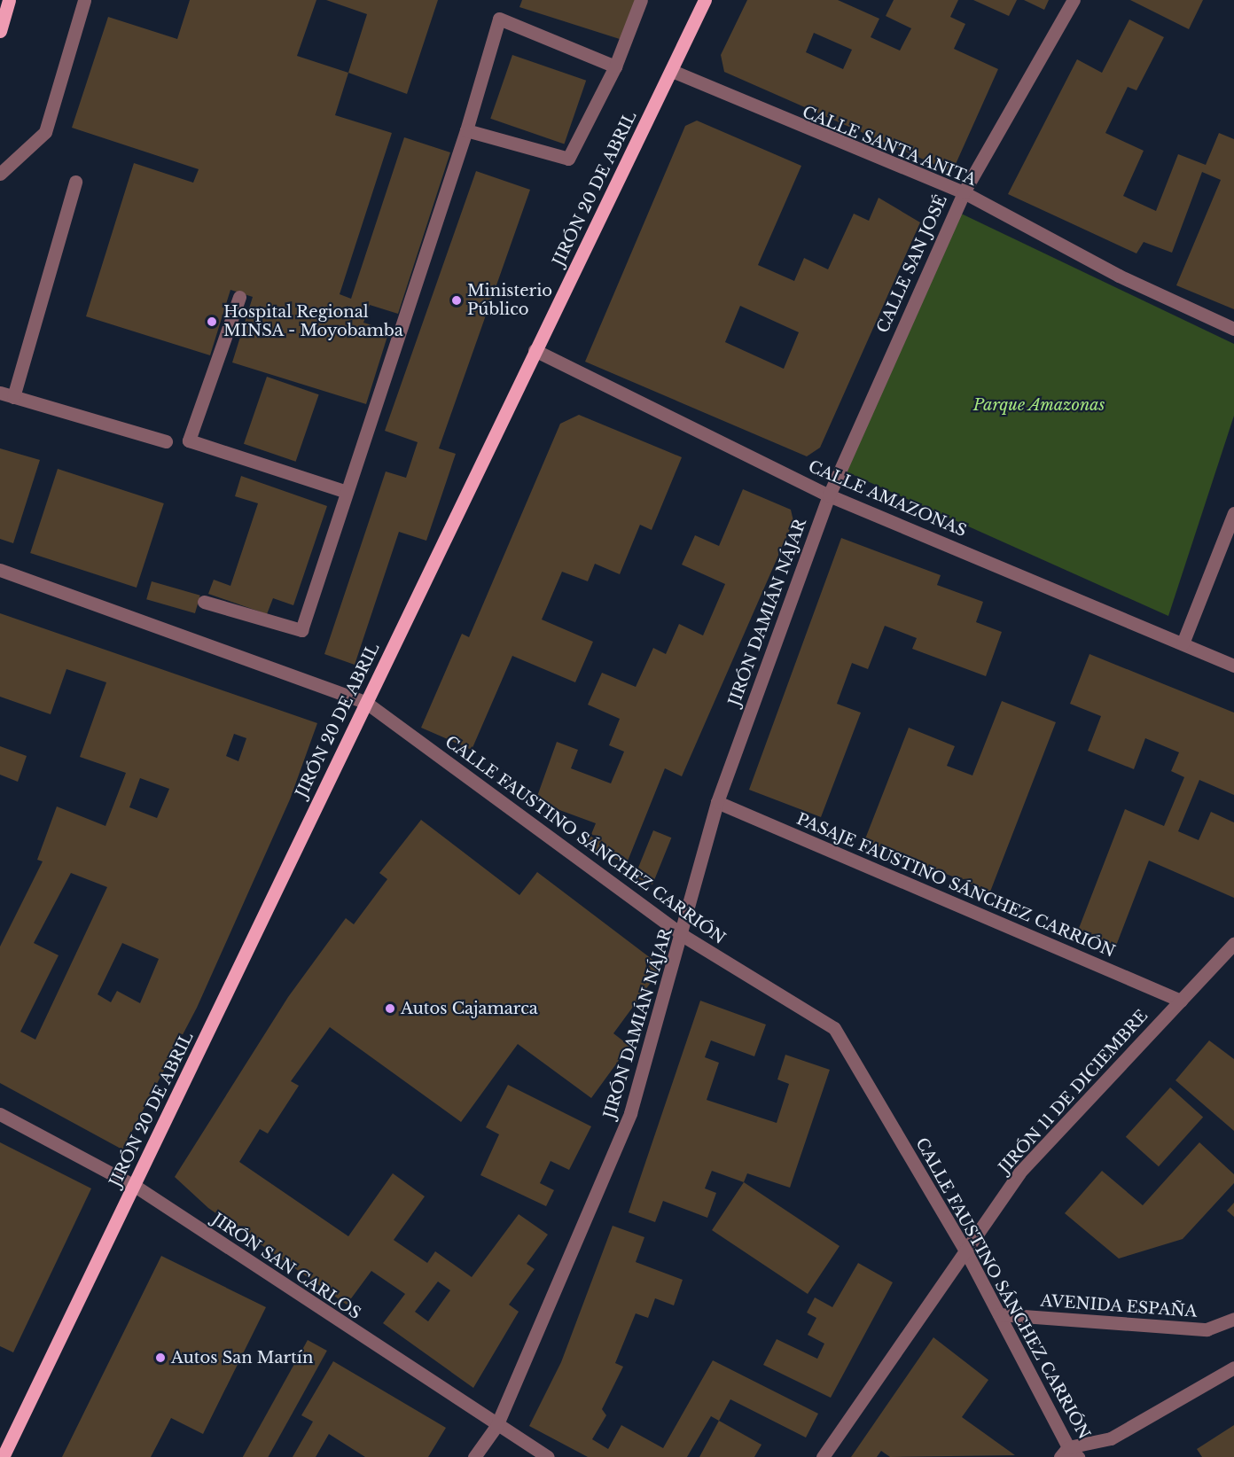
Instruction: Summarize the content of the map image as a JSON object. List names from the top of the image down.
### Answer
{
  "streets": {
    "main road": ["JIRÓN 20 DE ABRIL"],
    "street": [
      "CALLE SANTA ANITA",
      "CALLE SAN JOSÉ",
      "CALLE AMAZONAS",
      "JIRÓN DAMIÁN NÁJAR",
      "CALLE FAUSTINO SÁNCHEZ CARRIÓN",
      "PASAJE FAUSTINO SÁNCHEZ CARRIÓN",
      "JIRÓN 11 DE DICIEMBRE",
      "JIRÓN SAN CARLOS",
      "AVENIDA ESPAÑA"
    ]
  },
  "crossings": [
    ["CALLE SANTA ANITA", "JIRÓN 20 DE ABRIL"],
    ["CALLE SANTA ANITA", "CALLE SAN JOSÉ"],
    ["JIRÓN 20 DE ABRIL", "CALLE AMAZONAS"],
    ["JIRÓN 20 DE ABRIL", "CALLE FAUSTINO SÁNCHEZ CARRIÓN"],
    ["JIRÓN 20 DE ABRIL", "JIRÓN SAN CARLOS"],
    ["CALLE SAN JOSÉ", "CALLE AMAZONAS"],
    ["CALLE SAN JOSÉ", "JIRÓN DAMIÁN NÁJAR"],
    ["CALLE AMAZONAS", "JIRÓN DAMIÁN NÁJAR"],
    ["JIRÓN DAMIÁN NÁJAR", "CALLE FAUSTINO SÁNCHEZ CARRIÓN"],
    ["JIRÓN DAMIÁN NÁJAR", "PASAJE FAUSTINO SÁNCHEZ CARRIÓN"],
    ["JIRÓN DAMIÁN NÁJAR", "JIRÓN SAN CARLOS"],
    ["CALLE FAUSTINO SÁNCHEZ CARRIÓN", "JIRÓN 11 DE DICIEMBRE"],
    ["CALLE FAUSTINO SÁNCHEZ CARRIÓN", "AVENIDA ESPAÑA"],
    ["PASAJE FAUSTINO SÁNCHEZ CARRIÓN", "JIRÓN 11 DE DICIEMBRE"]
  ],
  "parks": ["Parque Amazonas"],
  "places": [
    "Ministerio Público",
    "Hospital Regional MINSA - Moyobamba",
    "Autos Cajamarca",
    "Autos San Martín"
  ]
}
